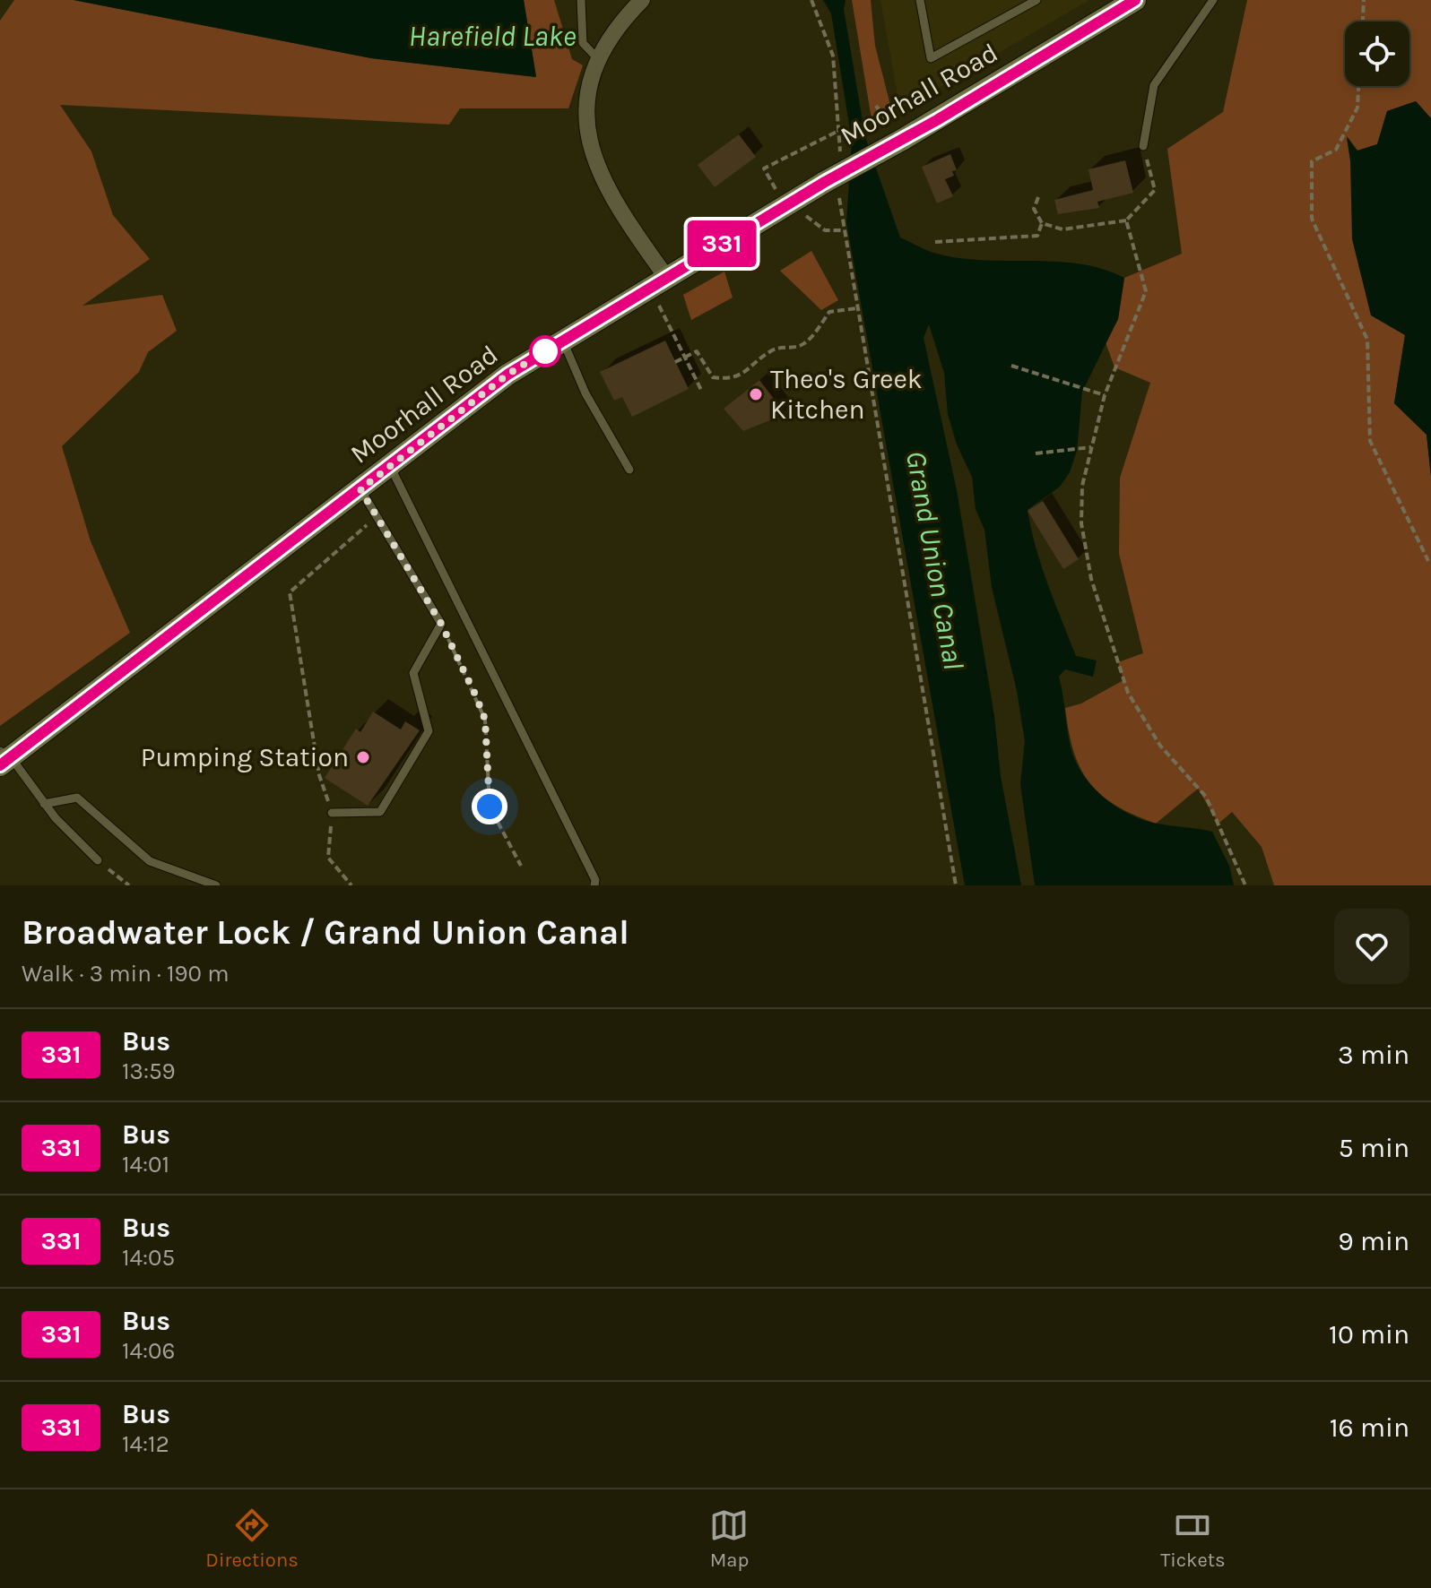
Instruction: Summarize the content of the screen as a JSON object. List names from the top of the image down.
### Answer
{
  "streets": {
    "street": ["Moorhall Road"]
  },
  "water": ["Harefield Lake", "Grand Union Canal"],
  "places": ["Theo's Greek Kitchen", "Pumping Station"],
  "lines": ["bus line 331"],
  "page": {
    "on_map": "331",
    "heading": ["Broadwater Lock / Grand Union Canal", "Walk · 3 min · 190 m"],
    "list": [
      {
        "mark": "331",
        "name": "Bus",
        "note": "13:59",
        "value": "3 min"
      },
      {
        "mark": "331",
        "name": "Bus",
        "note": "14:01",
        "value": "5 min"
      },
      {
        "mark": "331",
        "name": "Bus",
        "note": "14:05",
        "value": "9 min"
      },
      {
        "mark": "331",
        "name": "Bus",
        "note": "14:06",
        "value": "10 min"
      },
      {
        "mark": "331",
        "name": "Bus",
        "note": "14:12",
        "value": "16 min"
      }
    ],
    "tabs": ["Directions", "Map", "Tickets"]
  }
}
